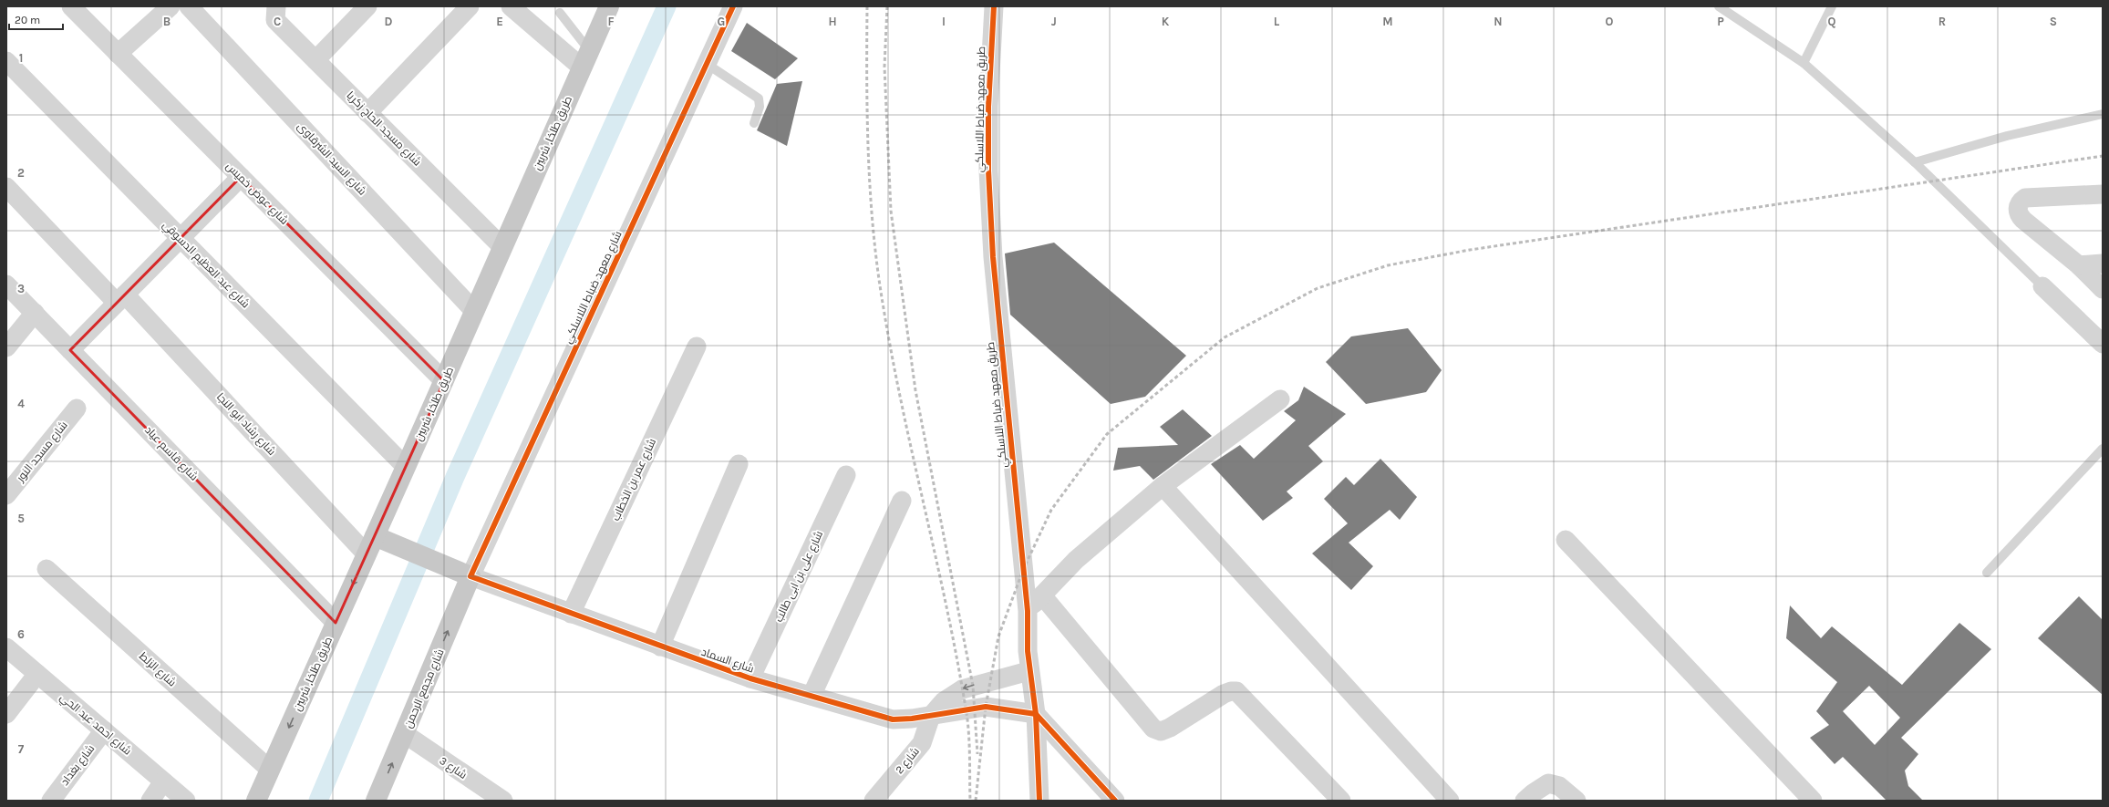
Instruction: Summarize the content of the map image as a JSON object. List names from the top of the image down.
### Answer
{
  "streets": {
    "main road": ["طريق طلخا, شربين", "شارع مجمع الرحمن"],
    "street": [
      "طريق معهد ضباط اللاسلكي",
      "شارع مسجد الحاج زكريا",
      "شارع السيد الشرقاوى",
      "شارع عوض خميس",
      "شارع عبد العظيم الدسوقي",
      "شارع معهد ضباط اللاسلكي",
      "شارع رشاد ابو النجا",
      "شارع مسجد النور",
      "شارع قاسم عياد",
      "شارع عمر بن الخطاب",
      "شارع على بن ابى طالب",
      "شارع السماد",
      "شارع الزلط",
      "شارع احمد عبد الحي",
      "شارع 2",
      "شارع بغداد",
      "شارع 3"
    ]
  },
  "crossings": [
    ["طريق معهد ضباط اللاسلكي", "شارع السماد"],
    ["شارع مسجد الحاج زكريا", "طريق طلخا, شربين"],
    ["طريق طلخا, شربين", "شارع السيد الشرقاوى"],
    ["طريق طلخا, شربين", "شارع عوض خميس"],
    ["طريق طلخا, شربين", "شارع عبد العظيم الدسوقي"],
    ["طريق طلخا, شربين", "شارع رشاد ابو النجا"],
    ["طريق طلخا, شربين", "شارع قاسم عياد"],
    ["طريق طلخا, شربين", "شارع الزلط"],
    ["شارع معهد ضباط اللاسلكي", "شارع السماد"],
    ["شارع معهد ضباط اللاسلكي", "شارع مجمع الرحمن"],
    ["شارع عمر بن الخطاب", "شارع السماد"],
    ["شارع على بن ابى طالب", "شارع السماد"],
    ["شارع السماد", "شارع مجمع الرحمن"],
    ["شارع السماد", "شارع 2"],
    ["شارع مجمع الرحمن", "شارع 3"],
    ["شارع احمد عبد الحي", "شارع بغداد"]
  ],
  "one_way": ["شارع مجمع الرحمن"],
  "scale_bar": "20 m",
  "grid": {
    "columns": [
      "B",
      "C",
      "D",
      "E",
      "F",
      "G",
      "H",
      "I",
      "J",
      "K",
      "L",
      "M",
      "N",
      "O",
      "P",
      "Q",
      "R",
      "S"
    ],
    "rows": [
      "1",
      "2",
      "3",
      "4",
      "5",
      "6",
      "7"
    ]
  }
}
